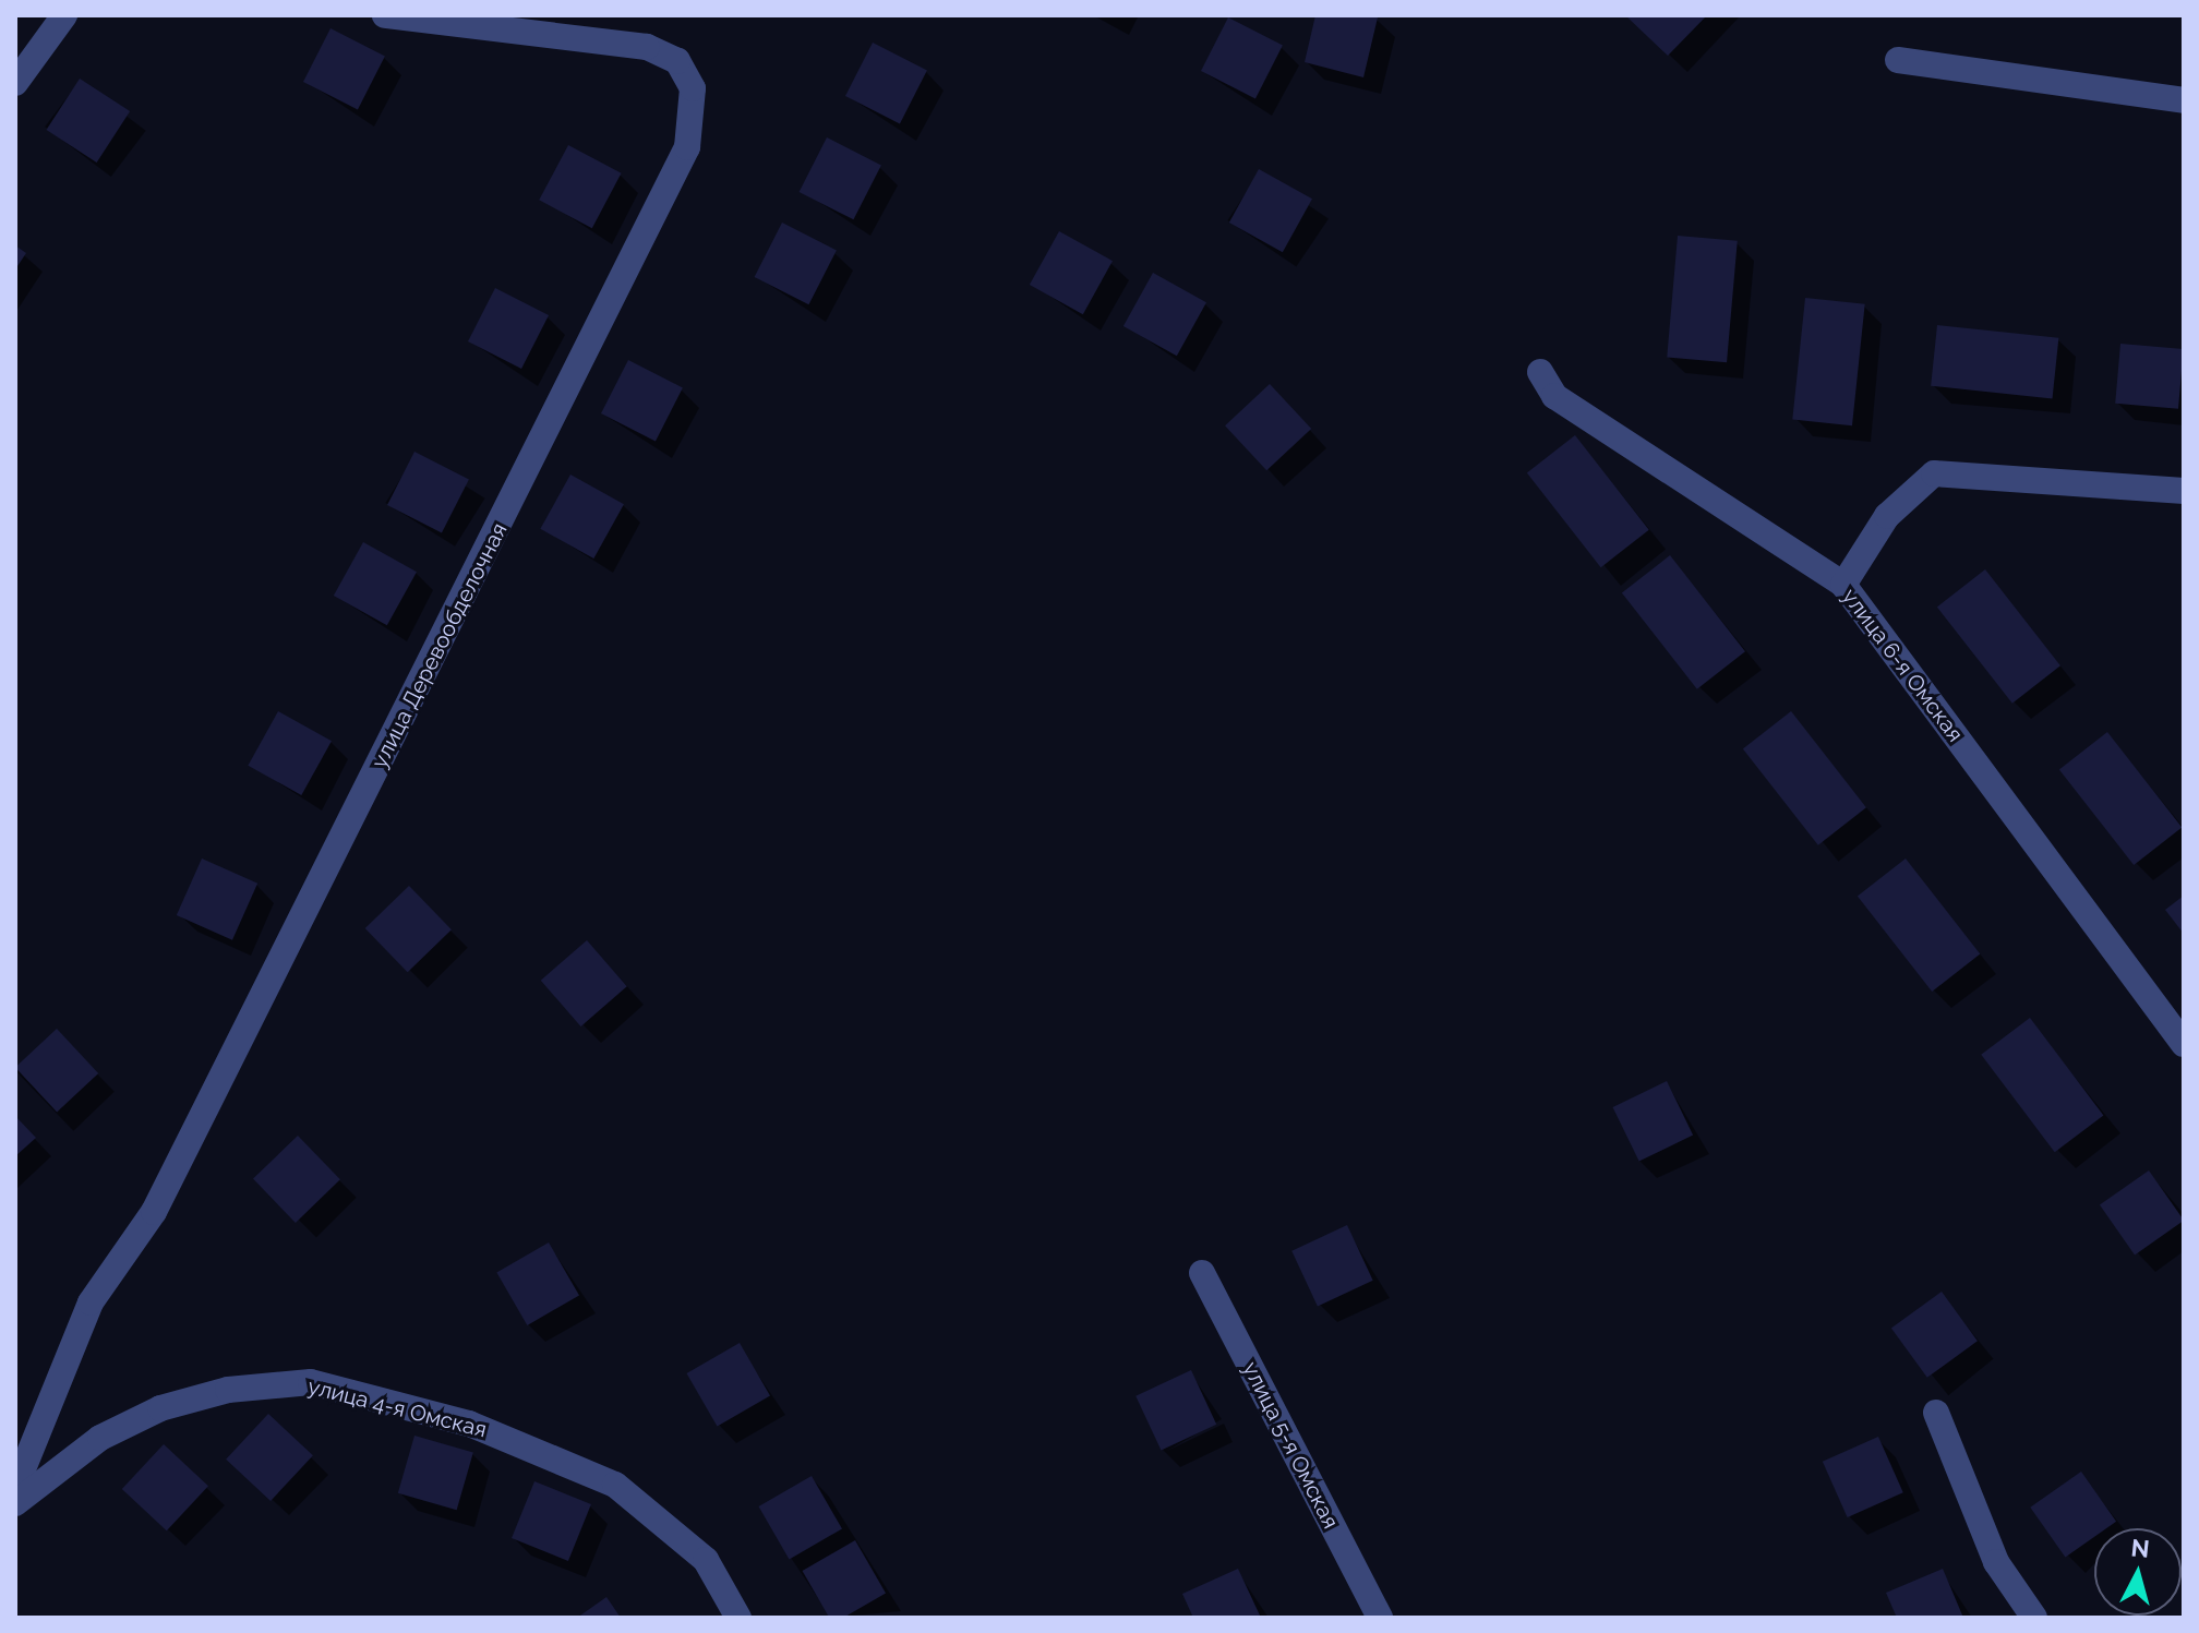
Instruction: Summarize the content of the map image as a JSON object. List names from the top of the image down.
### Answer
{
  "streets": {
    "street": [
      "улица Деревообделочная",
      "улица 6-я Омская",
      "улица 4-я Омская",
      "улица 5-я Омская"
    ]
  },
  "north": "top"
}
